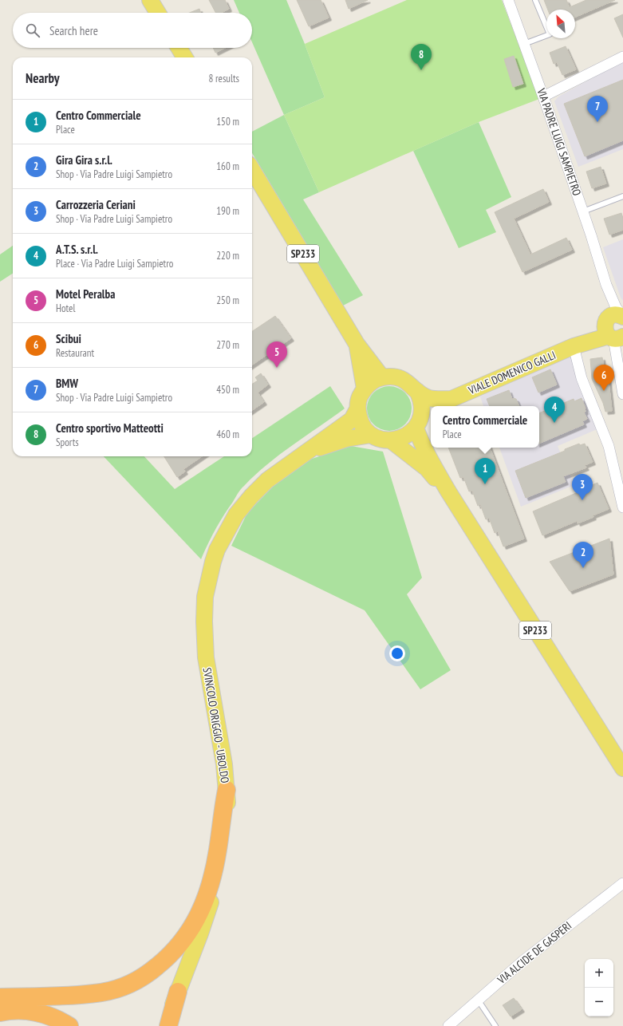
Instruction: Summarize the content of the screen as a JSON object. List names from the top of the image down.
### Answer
{
  "streets": {
    "main road": ["SP233", "VIALE DOMENICO GALLI", "SVINCOLO ORIGGIO - UBOLDO"],
    "street": ["VIA PADRE LUIGI SAMPIETRO", "VIA ALCIDE DE GASPERI"]
  },
  "crossings": [
    ["VIA PADRE LUIGI SAMPIETRO", "VIALE DOMENICO GALLI"],
    ["SP233", "VIALE DOMENICO GALLI"],
    ["SP233", "SVINCOLO ORIGGIO - UBOLDO"],
    ["VIALE DOMENICO GALLI", "SVINCOLO ORIGGIO - UBOLDO"]
  ],
  "north": "top left",
  "page": {
    "search": "Search here",
    "pins": [
      "8",
      "7",
      "5",
      "6",
      "4",
      "1",
      "3",
      "2"
    ],
    "heading": ["Nearby", "8 results"],
    "list": [
      {
        "mark": "1",
        "name": "Centro Commerciale",
        "note": "Place",
        "value": "150 m"
      },
      {
        "mark": "2",
        "name": "Gira Gira s.r.l.",
        "note": "Shop · Via Padre Luigi Sampietro",
        "value": "160 m"
      },
      {
        "mark": "3",
        "name": "Carrozzeria Ceriani",
        "note": "Shop · Via Padre Luigi Sampietro",
        "value": "190 m"
      },
      {
        "mark": "4",
        "name": "A.T.S. s.r.l.",
        "note": "Place · Via Padre Luigi Sampietro",
        "value": "220 m"
      },
      {
        "mark": "5",
        "name": "Motel Peralba",
        "note": "Hotel",
        "value": "250 m"
      },
      {
        "mark": "6",
        "name": "Scibui",
        "note": "Restaurant",
        "value": "270 m"
      },
      {
        "mark": "7",
        "name": "BMW",
        "note": "Shop · Via Padre Luigi Sampietro",
        "value": "450 m"
      },
      {
        "mark": "8",
        "name": "Centro sportivo Matteotti",
        "note": "Sports",
        "value": "460 m"
      }
    ],
    "popup": ["Centro Commerciale", "Place"],
    "map_buttons": ["+", "−"]
  }
}
